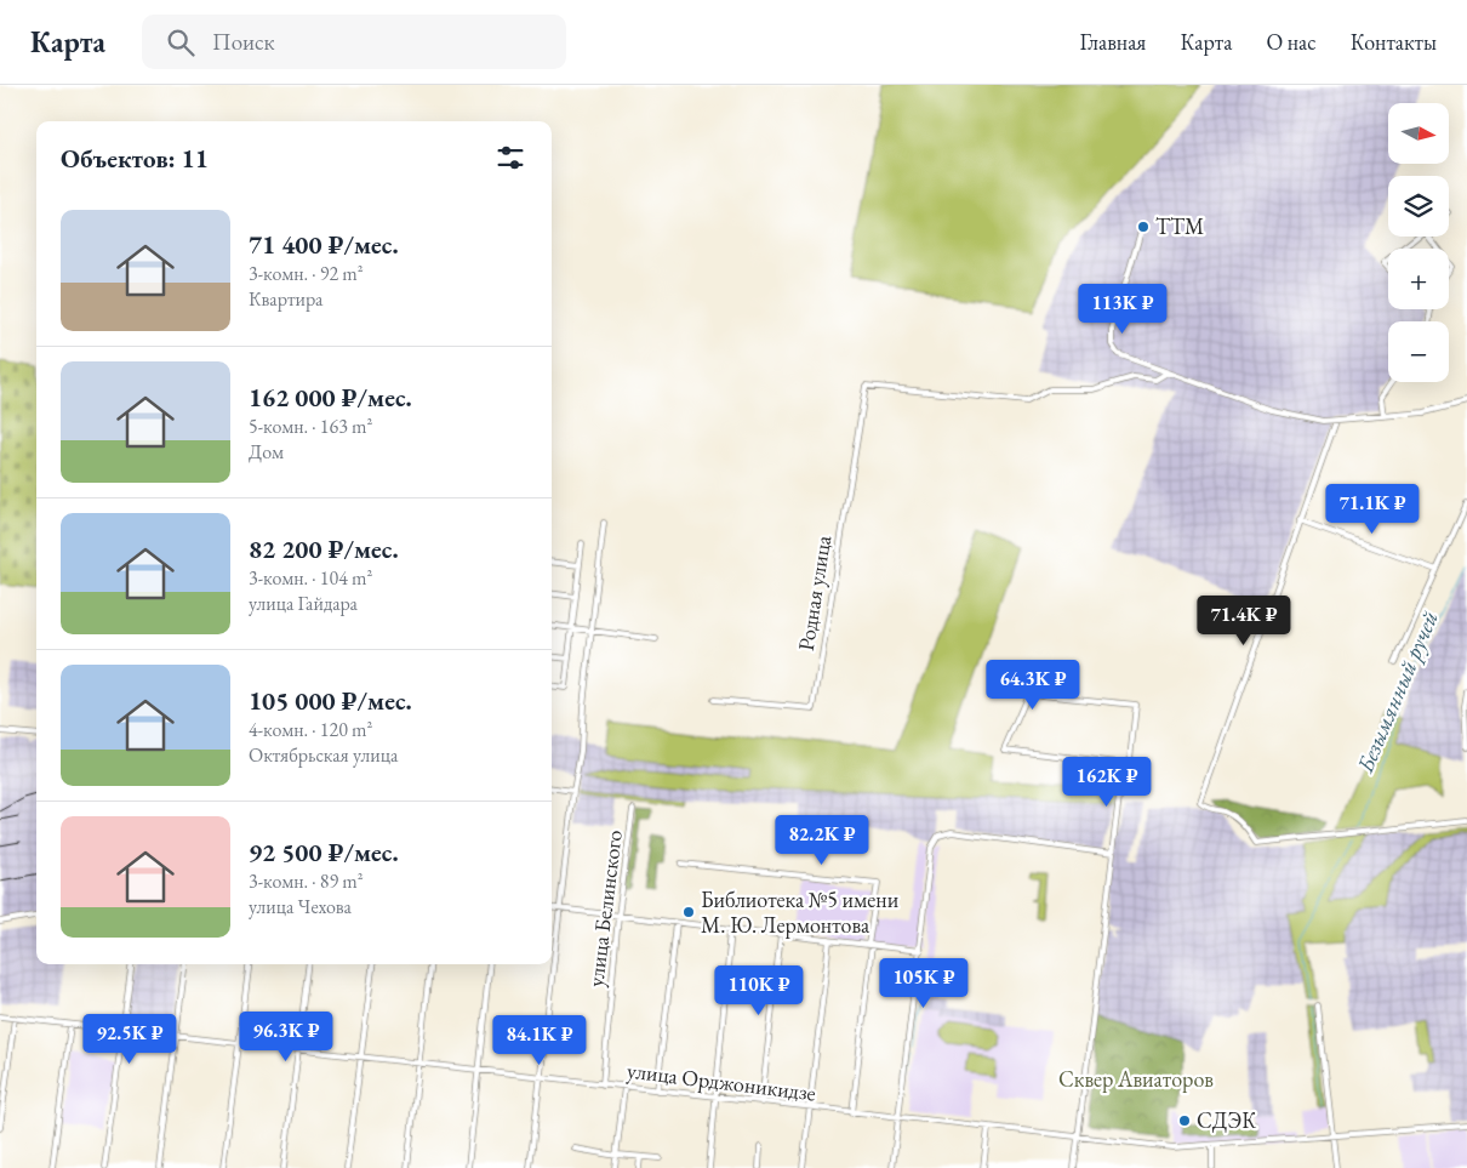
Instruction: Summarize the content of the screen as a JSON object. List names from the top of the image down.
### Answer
{
  "streets": {
    "street": ["Родная улица", "улица Белинского", "улица Орджоникидзе"]
  },
  "crossings": [
    ["улица Белинского", "улица Орджоникидзе"]
  ],
  "water": ["Безымянный ручей"],
  "parks": ["Сквер Авиаторов"],
  "places": ["ТТМ", "Библиотека №5 имени М. Ю. Лермонтова", "СДЭК"],
  "north": "right",
  "page": {
    "header": "Карта",
    "search": "Поиск",
    "nav": [
      "Главная",
      "Карта",
      "О нас",
      "Контакты"
    ],
    "map_buttons": ["+", "−"],
    "heading": "Объектов: 11",
    "list": [
      {
        "name": "71 400 ₽/мес.",
        "note": "3-комн. · 92 m² · Квартира"
      },
      {
        "name": "162 000 ₽/мес.",
        "note": "5-комн. · 163 m² · Дом"
      },
      {
        "name": "82 200 ₽/мес.",
        "note": "3-комн. · 104 m² · улица Гайдара"
      },
      {
        "name": "105 000 ₽/мес.",
        "note": "4-комн. · 120 m² · Октябрьская улица"
      },
      {
        "name": "92 500 ₽/мес.",
        "note": "3-комн. · 89 m² · улица Чехова"
      }
    ],
    "price": [
      "113K ₽",
      "71.1K ₽",
      "71.4K ₽",
      "64.3K ₽",
      "162K ₽",
      "82.2K ₽",
      "105K ₽",
      "110K ₽",
      "96.3K ₽",
      "92.5K ₽",
      "84.1K ₽"
    ]
  }
}
